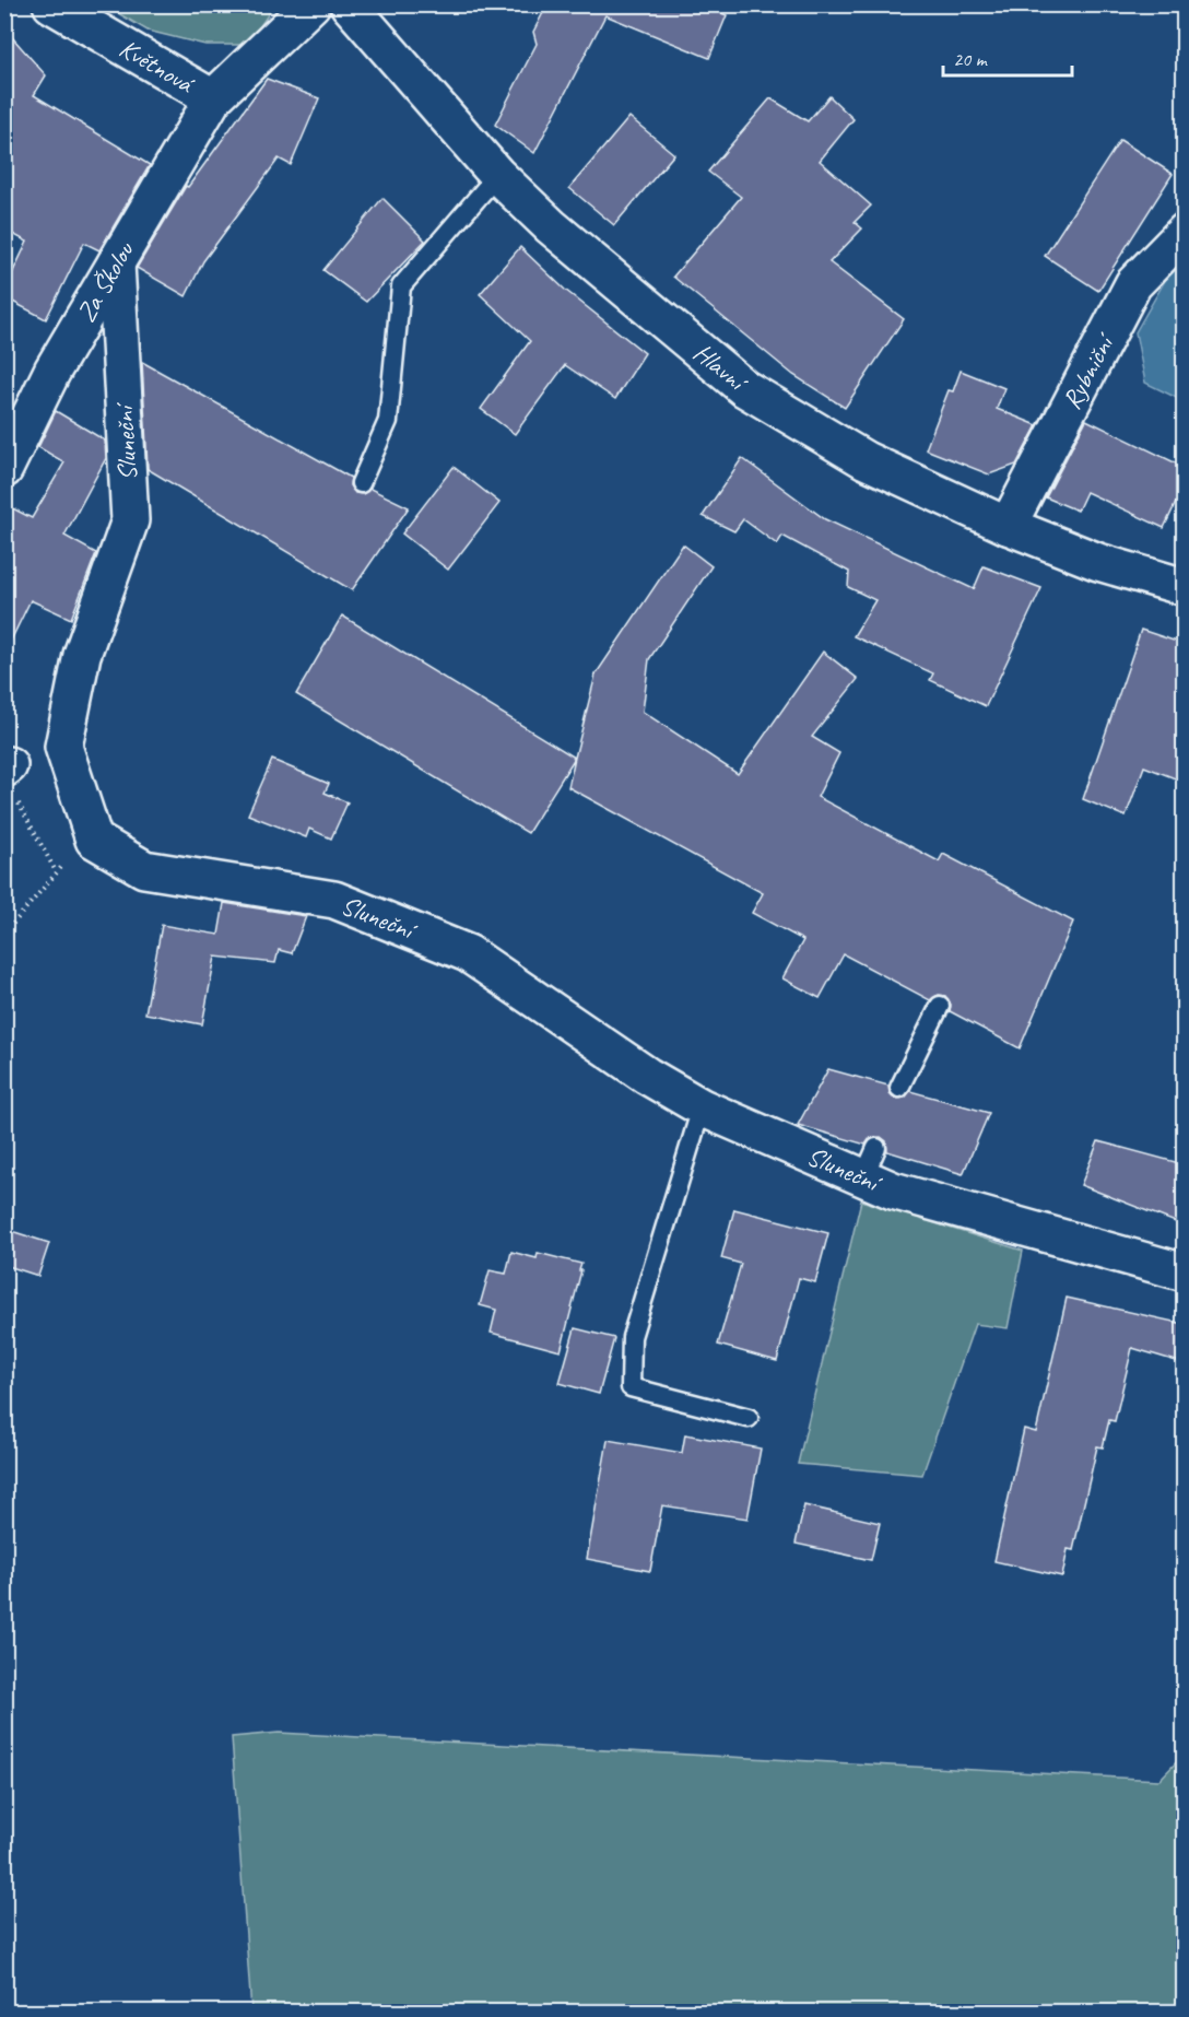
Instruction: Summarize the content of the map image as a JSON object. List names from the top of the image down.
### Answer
{
  "streets": {
    "street": [
      "Květnová",
      "Za Školou",
      "Hlavní",
      "Rybniční",
      "Sluneční"
    ]
  },
  "crossings": [
    ["Květnová", "Za Školou"],
    ["Za Školou", "Sluneční"],
    ["Hlavní", "Rybniční"]
  ],
  "scale_bar": "20 m"
}
